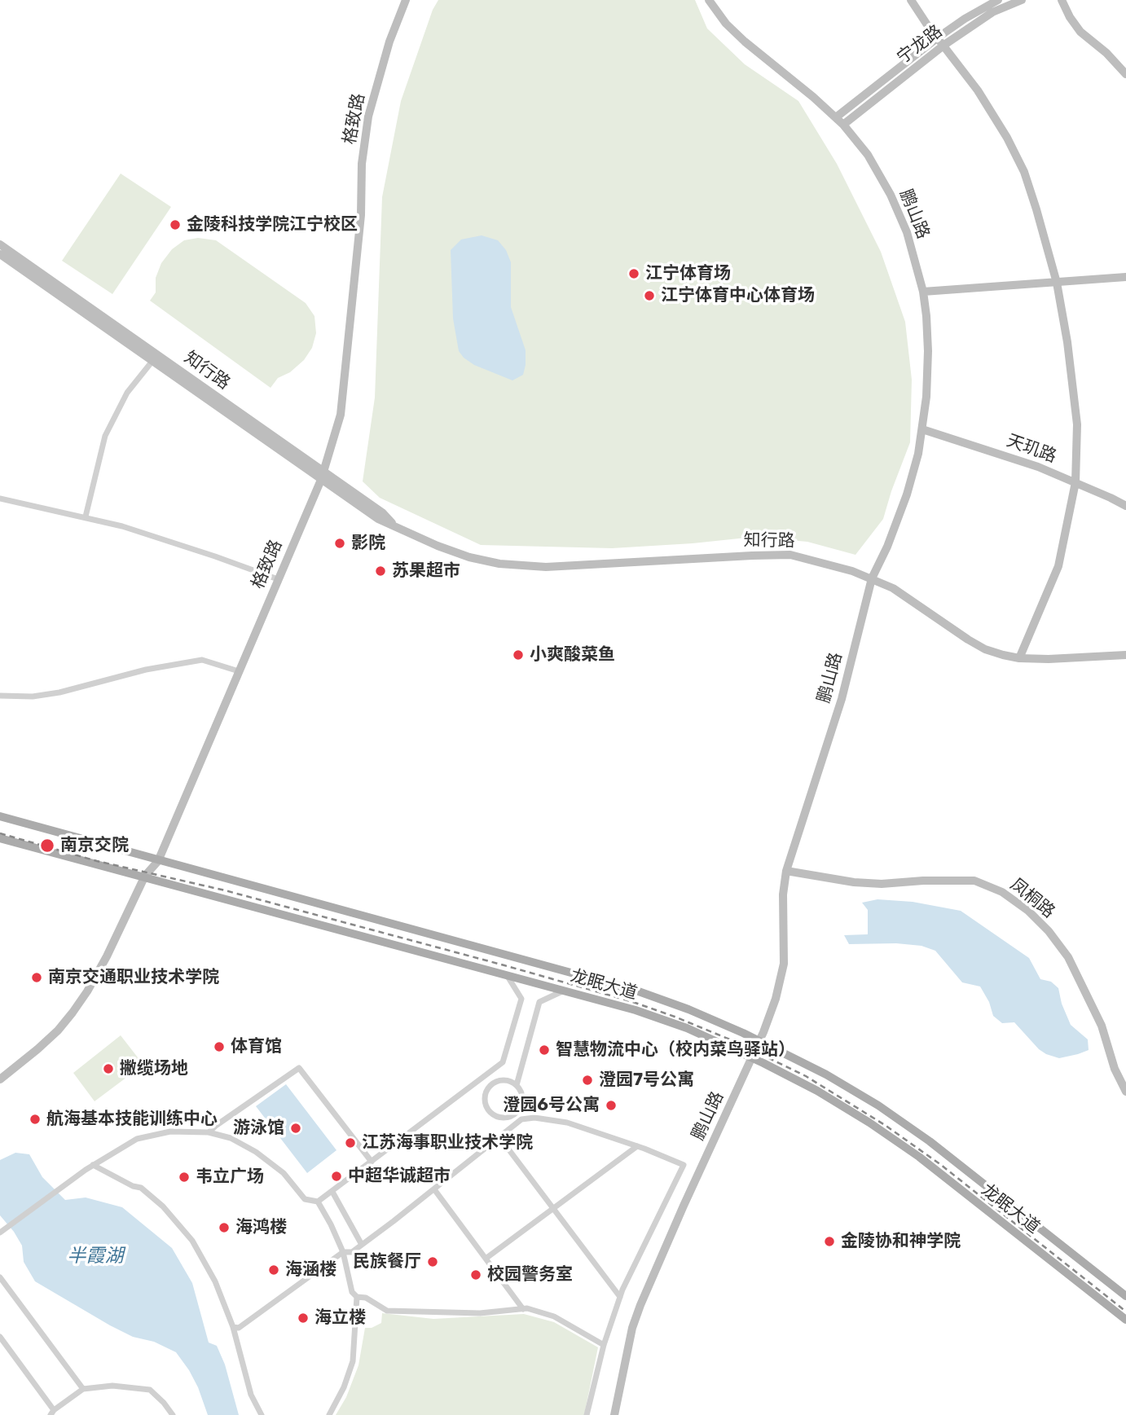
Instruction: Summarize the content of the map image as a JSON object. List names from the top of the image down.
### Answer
{
  "streets": {
    "main road": ["龙眠大道"],
    "street": [
      "宁龙路",
      "格致路",
      "鹏山路",
      "知行路",
      "天玑路",
      "凤桐路"
    ]
  },
  "crossings": [
    ["宁龙路", "鹏山路"],
    ["格致路", "知行路"],
    ["格致路", "龙眠大道"],
    ["鹏山路", "知行路"],
    ["鹏山路", "天玑路"],
    ["鹏山路", "凤桐路"],
    ["鹏山路", "龙眠大道"]
  ],
  "water": ["半霞湖"],
  "places": [
    "金陵科技学院江宁校区",
    "江宁体育场",
    "江宁体育中心体育场",
    "影院",
    "苏果超市",
    "小爽酸菜鱼",
    "南京交院",
    "南京交通职业技术学院",
    "体育馆",
    "智慧物流中心（校内菜鸟驿站）",
    "撇缆场地",
    "澄园7号公寓",
    "澄园6号公寓",
    "航海基本技能训练中心",
    "游泳馆",
    "江苏海事职业技术学院",
    "中超华诚超市",
    "韦立广场",
    "海鸿楼",
    "金陵协和神学院",
    "民族餐厅",
    "海涵楼",
    "校园警务室",
    "海立楼"
  ]
}
